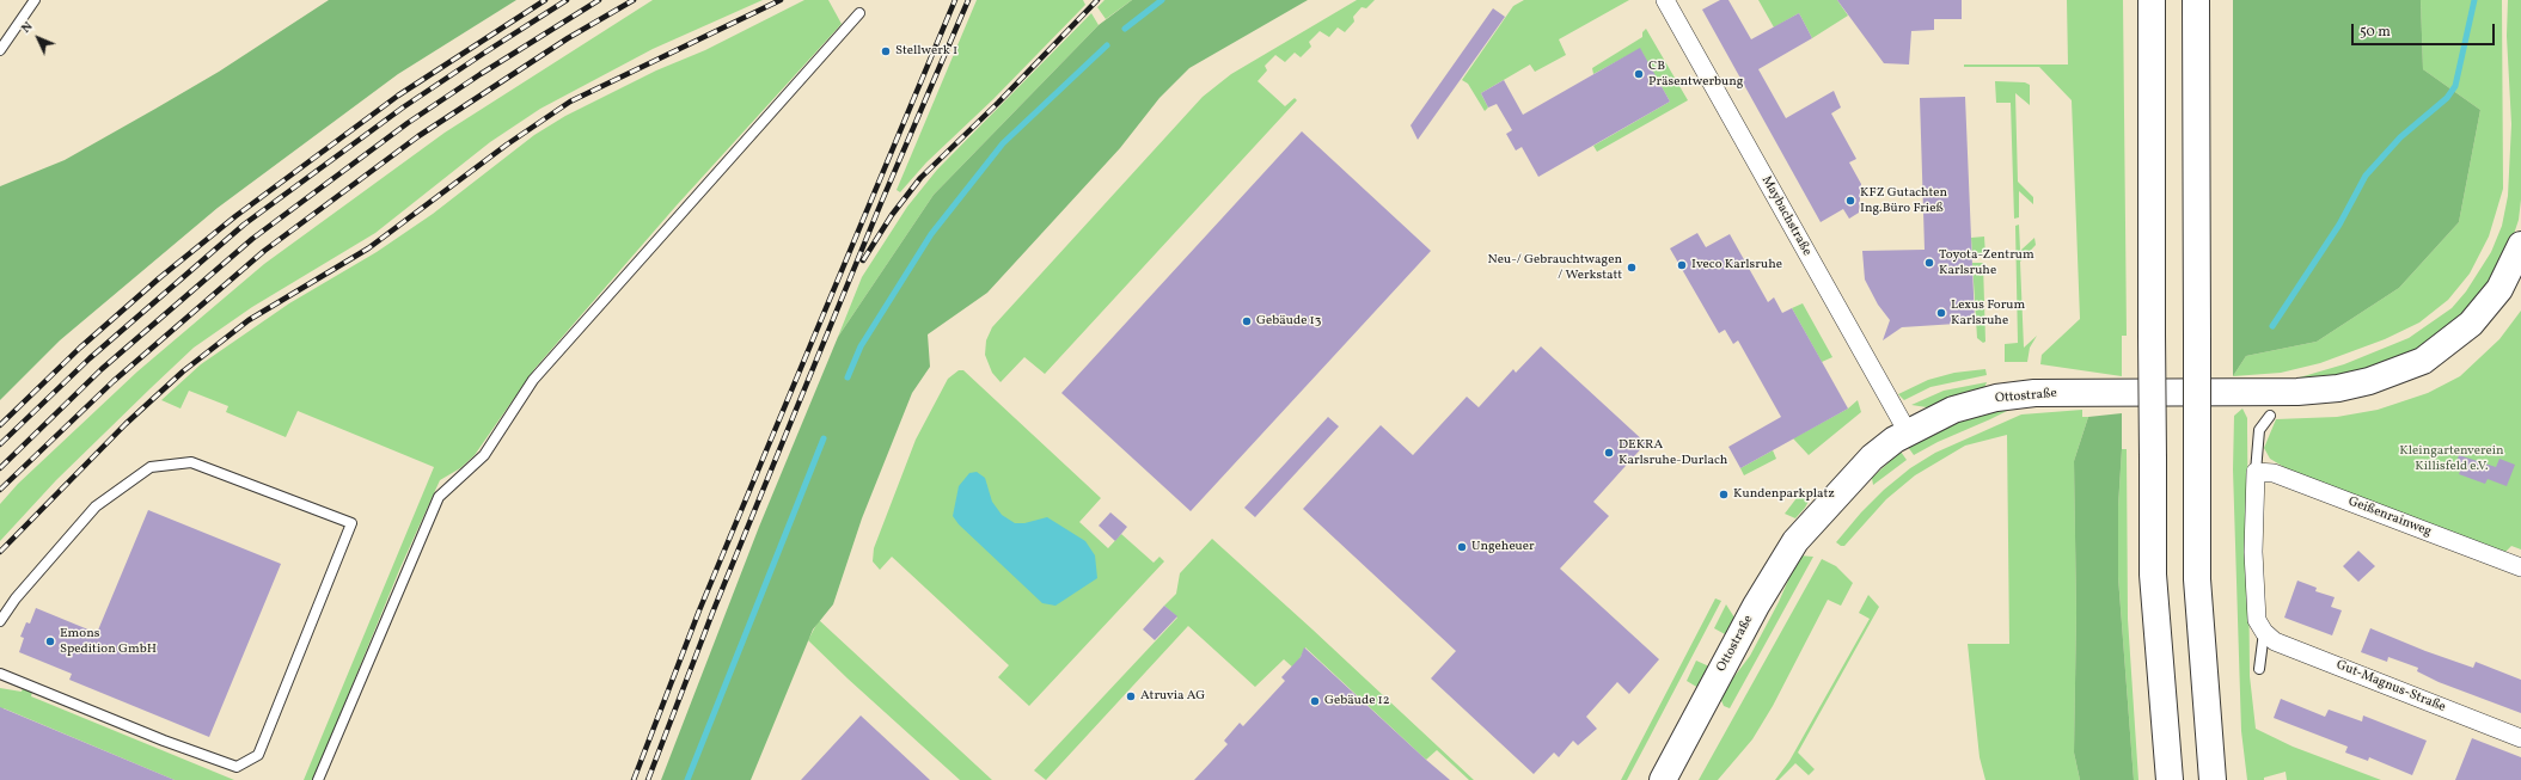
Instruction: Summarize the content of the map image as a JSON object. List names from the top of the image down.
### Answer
{
  "streets": {
    "main road": ["Ottostraße"],
    "street": ["Maybachstraße", "Geißenrainweg", "Gut-Magnus-Straße"]
  },
  "crossings": [
    ["Maybachstraße", "Ottostraße"]
  ],
  "parks": ["Kleingartenverein Killisfeld e.V."],
  "places": [
    "Stellwerk 1",
    "CB Präsentwerbung",
    "KFZ Gutachten Ing.Büro Frieß",
    "Toyota-Zentrum Karlsruhe",
    "Iveco Karlsruhe",
    "Neu-/ Gebrauchtwagen / Werkstatt",
    "Lexus Forum Karlsruhe",
    "Gebäude 13",
    "DEKRA Karlsruhe-Durlach",
    "Kundenparkplatz",
    "Ungeheuer",
    "Emons Spedition GmbH",
    "Atruvia AG",
    "Gebäude 12"
  ],
  "scale_bar": "50 m",
  "north": "top left"
}
